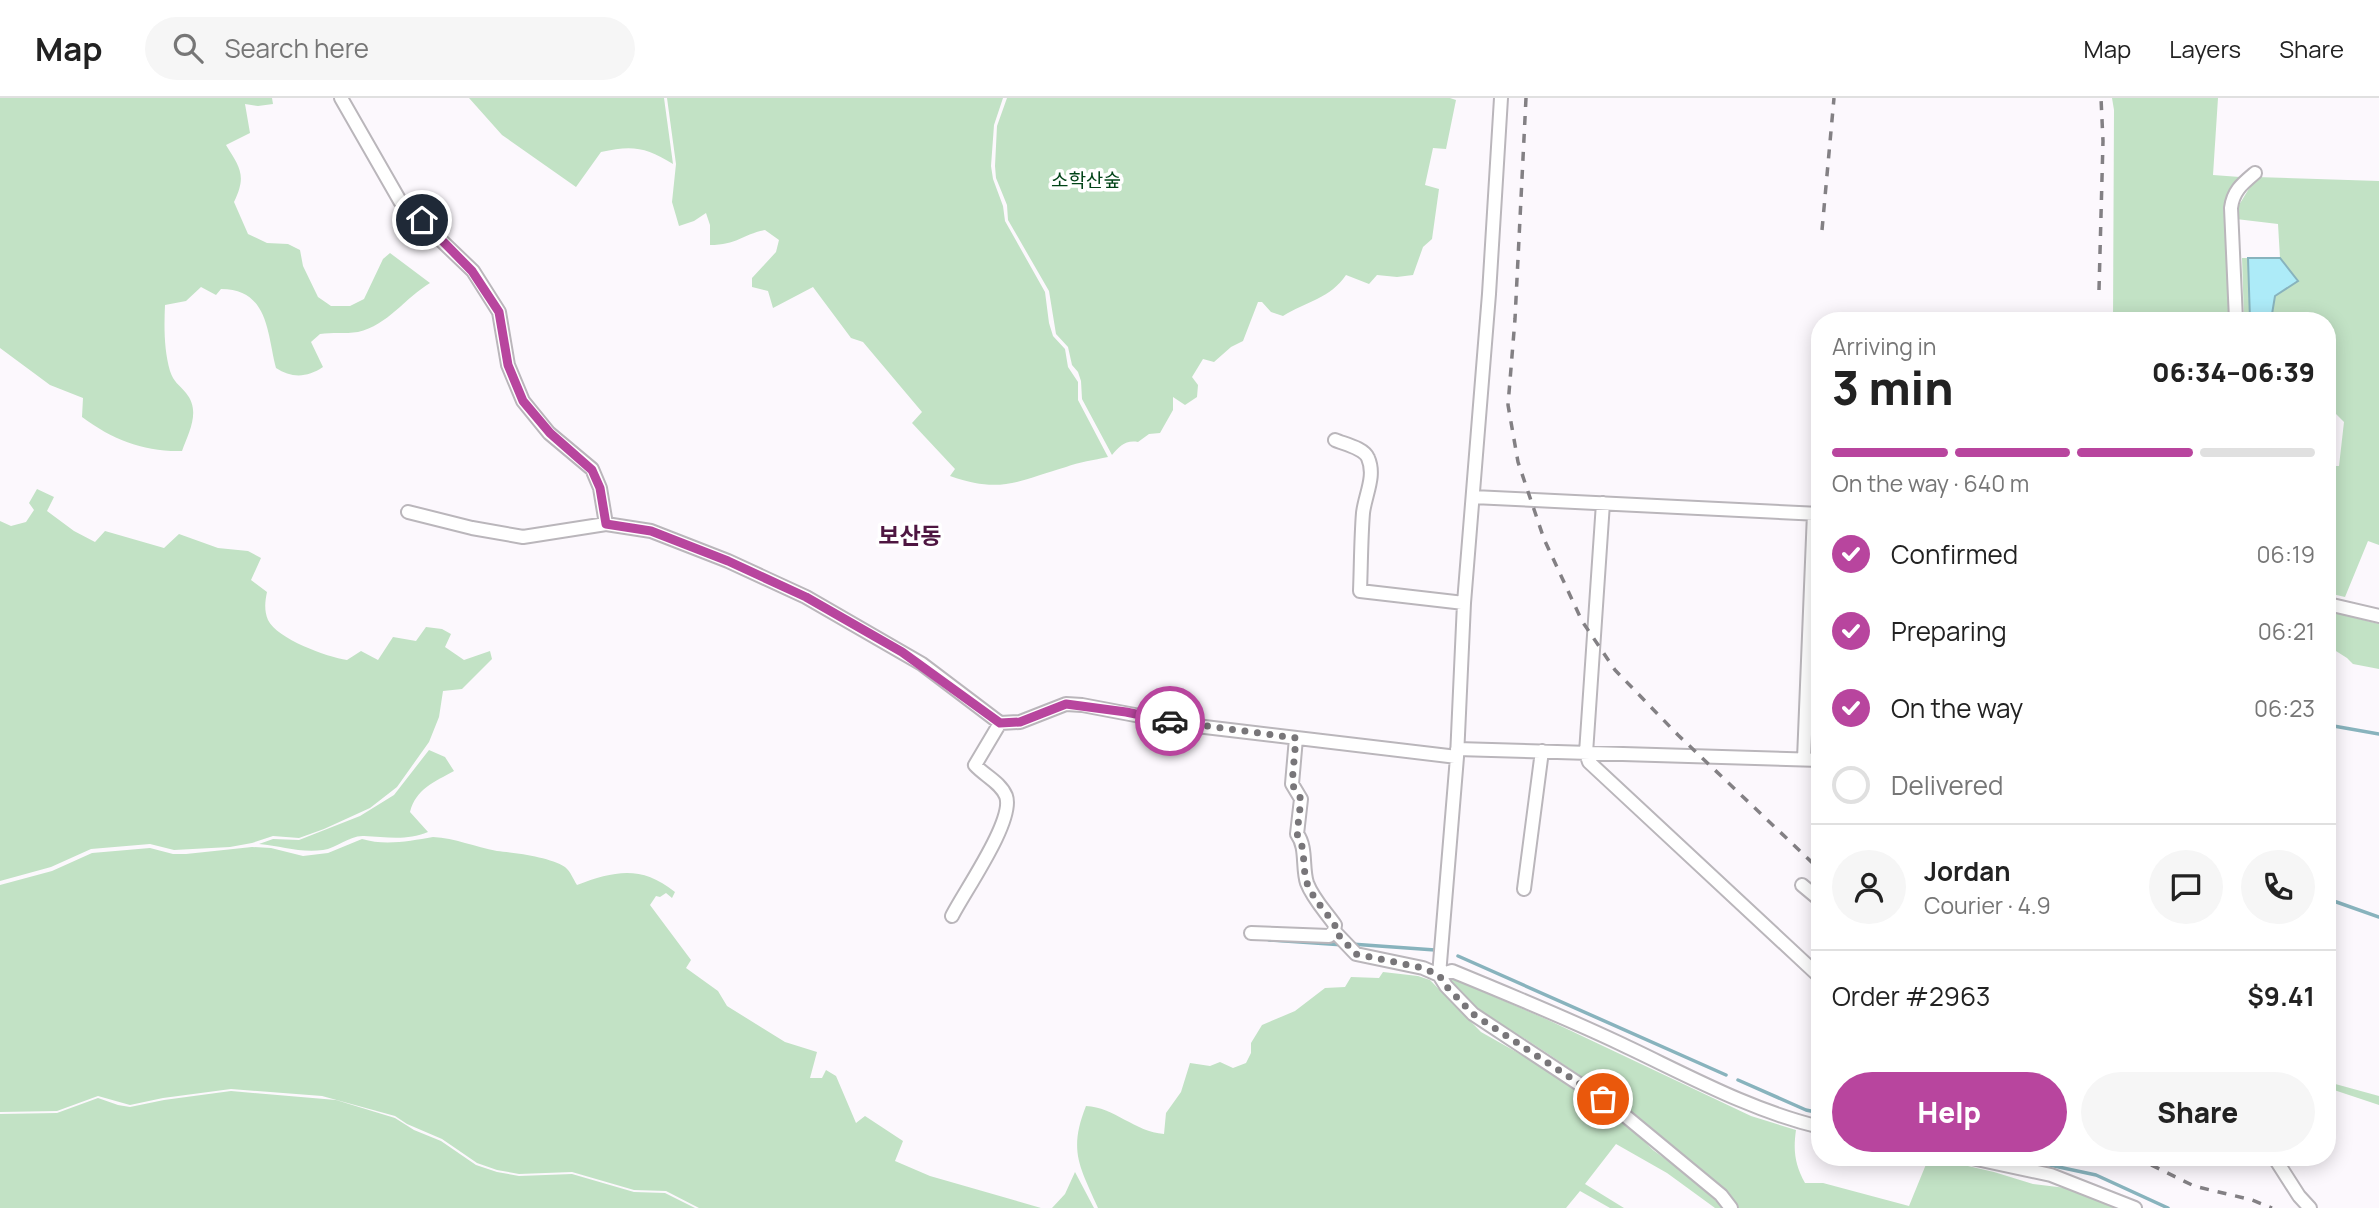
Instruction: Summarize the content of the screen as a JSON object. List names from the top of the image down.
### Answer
{
  "districts": ["보산동"],
  "parks": ["소학산숲"],
  "page": {
    "header": "Map",
    "search": "Search here",
    "nav": ["Map", "Layers", "Share"],
    "heading": ["3 min", "Arriving in", "06:34–06:39"],
    "panel": [
      "Jordan",
      "Courier · 4.9",
      "Order #2963",
      "$9.41"
    ],
    "bar": "On the way · 640 m",
    "list": [
      ["Confirmed", "06:19"],
      ["Preparing", "06:21"],
      ["On the way", "06:23"],
      "Delivered"
    ],
    "buttons": ["Help", "Share"]
  }
}
